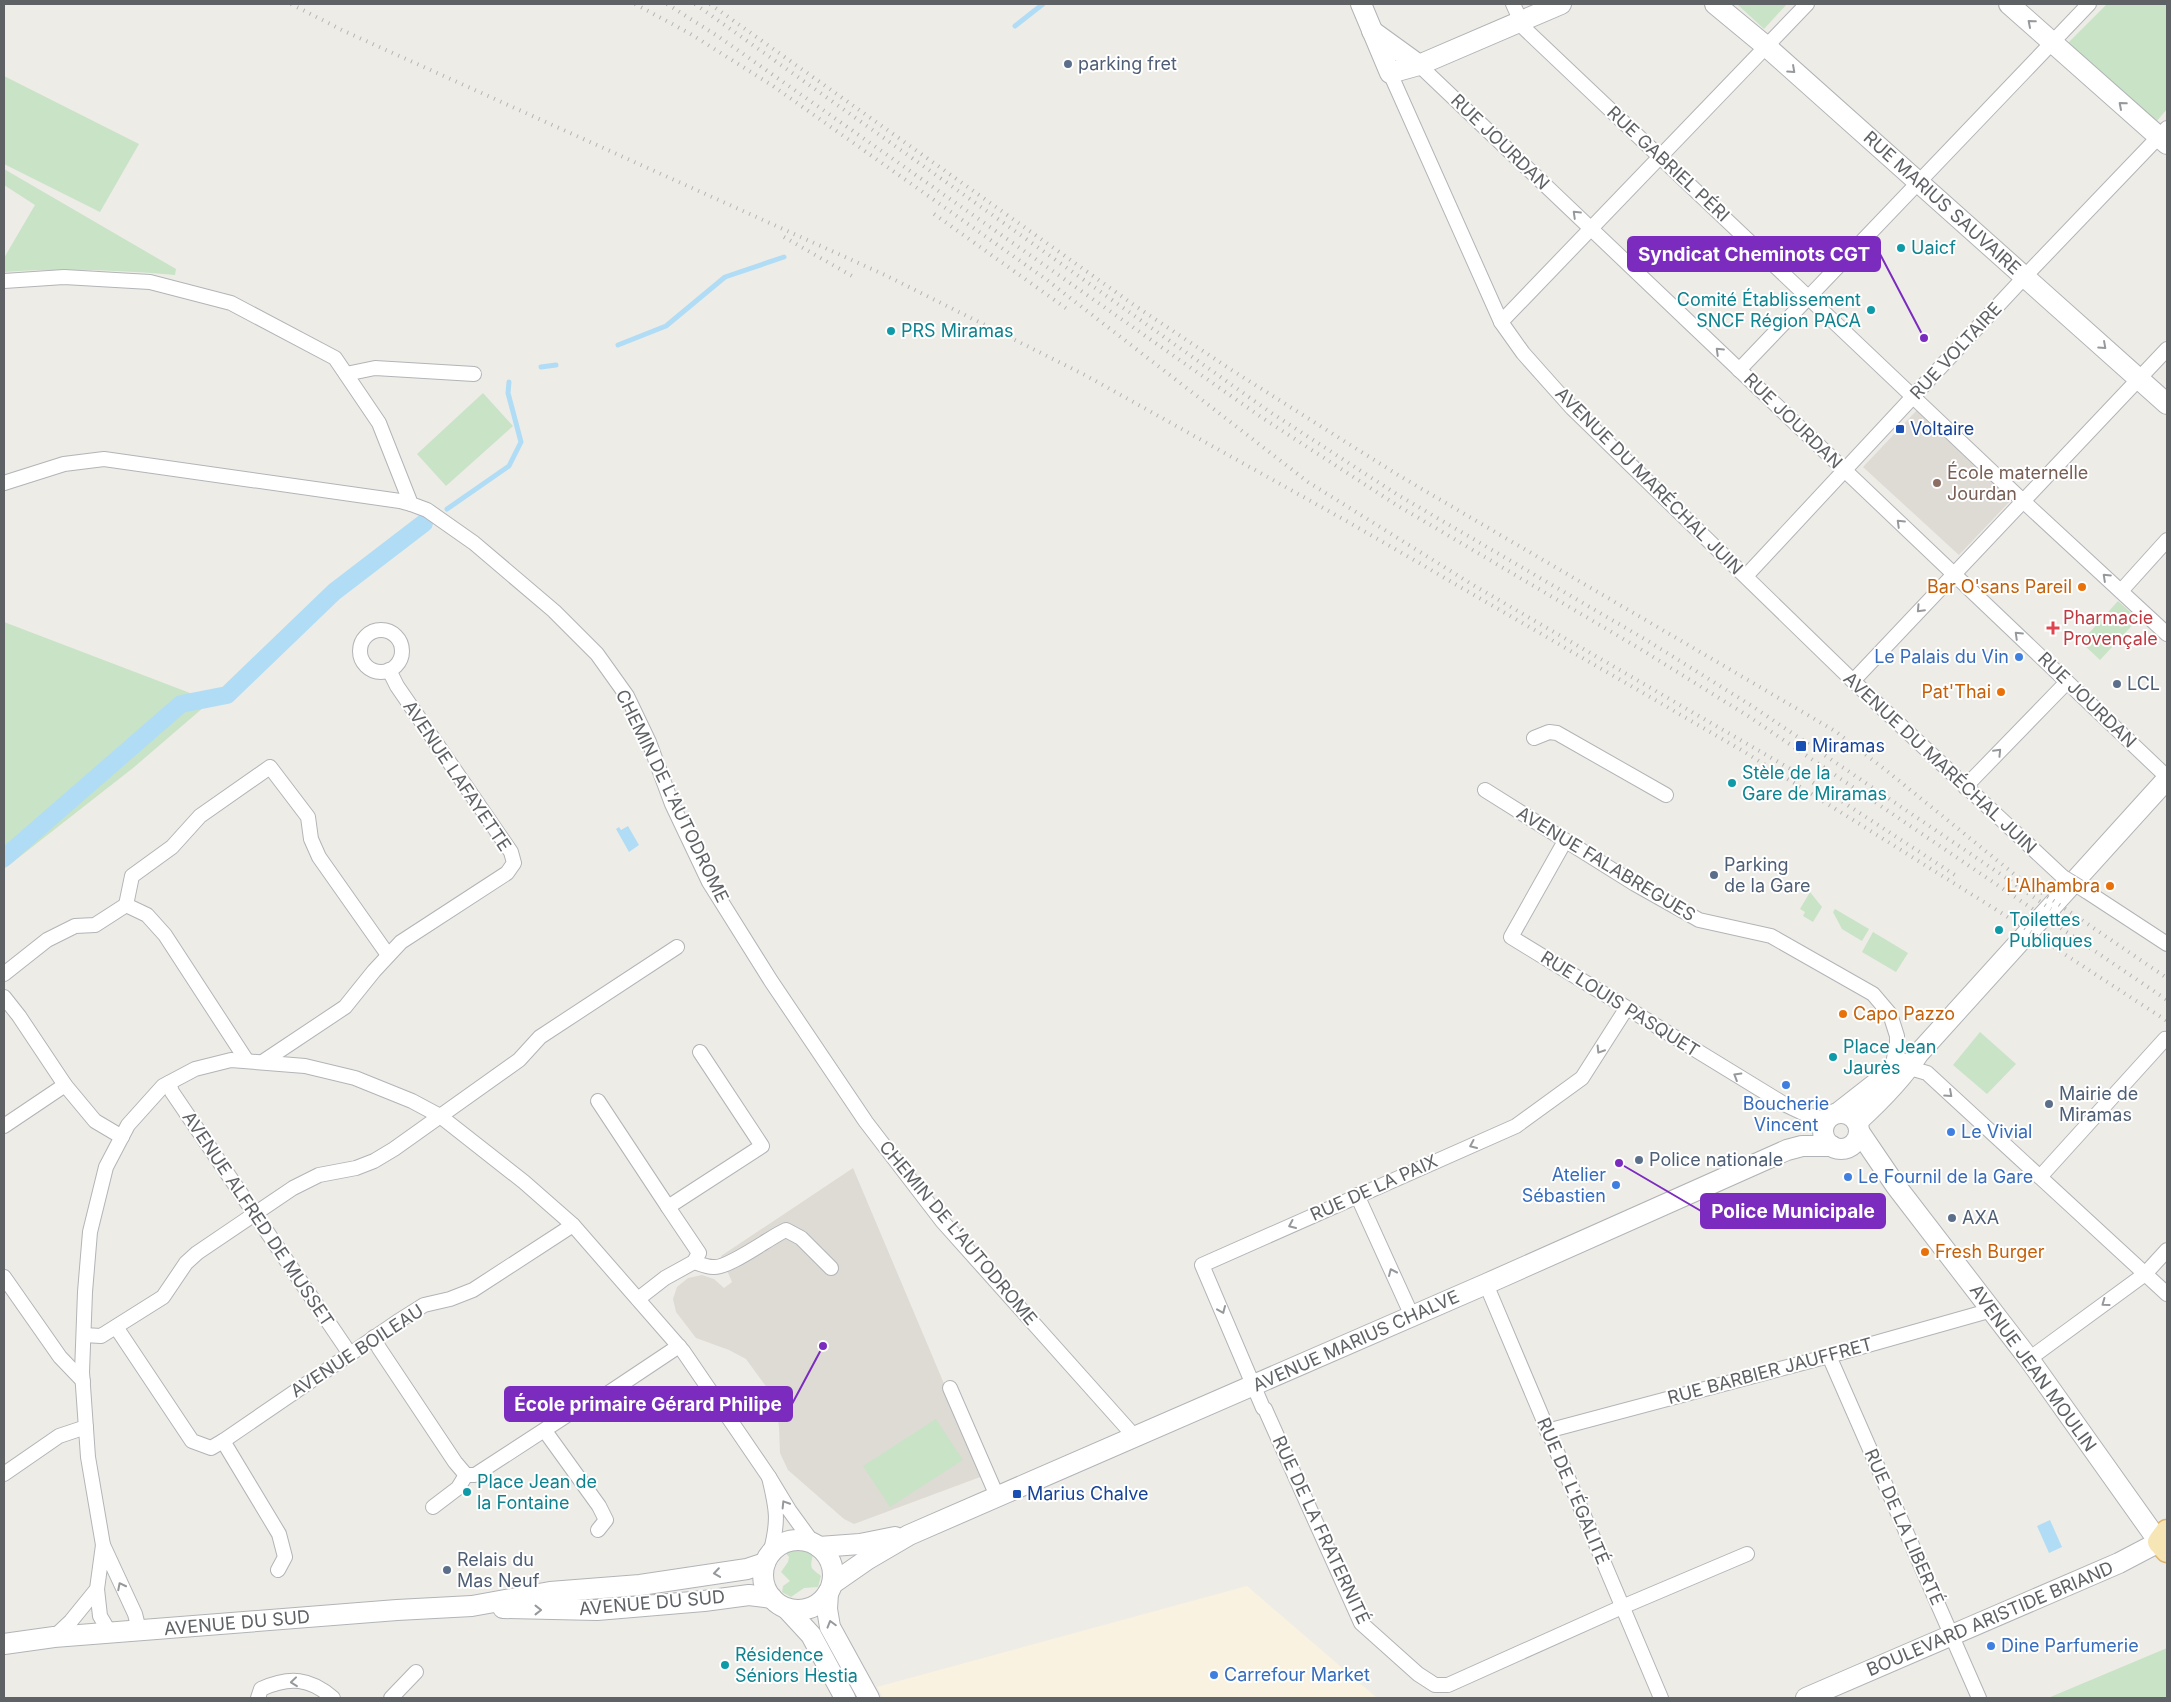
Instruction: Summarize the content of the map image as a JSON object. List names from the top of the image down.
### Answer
{
  "streets": {
    "main road": [
      "RUE MARIUS SAUVAIRE",
      "AVENUE DU MARÉCHAL JUIN",
      "AVENUE MARIUS CHALVE",
      "AVENUE JEAN MOULIN",
      "AVENUE DU SUD",
      "BOULEVARD ARISTIDE BRIAND"
    ],
    "street": [
      "RUE JOURDAN",
      "RUE GABRIEL PÉRI",
      "RUE VOLTAIRE",
      "AVENUE LAFAYETTE",
      "CHEMIN DE L'AUTODROME",
      "AVENUE FALABREGUES",
      "RUE LOUIS PASQUET",
      "RUE DE LA PAIX",
      "AVENUE ALFRED DE MUSSET",
      "AVENUE BOILEAU",
      "RUE BARBIER JAUFFRET",
      "RUE DE L'ÉGALITÉ",
      "RUE DE LA LIBERTÉ",
      "RUE DE LA FRATERNITÉ"
    ]
  },
  "crossings": [
    ["RUE JOURDAN", "RUE VOLTAIRE"],
    ["RUE GABRIEL PÉRI", "RUE VOLTAIRE"],
    ["RUE MARIUS SAUVAIRE", "RUE VOLTAIRE"],
    ["RUE VOLTAIRE", "AVENUE DU MARÉCHAL JUIN"],
    ["CHEMIN DE L'AUTODROME", "AVENUE MARIUS CHALVE"],
    ["AVENUE FALABREGUES", "RUE LOUIS PASQUET"],
    ["RUE LOUIS PASQUET", "RUE DE LA PAIX"],
    ["RUE LOUIS PASQUET", "AVENUE MARIUS CHALVE"],
    ["RUE LOUIS PASQUET", "AVENUE JEAN MOULIN"],
    ["RUE DE LA PAIX", "AVENUE MARIUS CHALVE"],
    ["RUE DE LA PAIX", "RUE DE LA FRATERNITÉ"],
    ["AVENUE ALFRED DE MUSSET", "AVENUE BOILEAU"],
    ["AVENUE MARIUS CHALVE", "AVENUE JEAN MOULIN"],
    ["AVENUE MARIUS CHALVE", "RUE DE L'ÉGALITÉ"],
    ["AVENUE MARIUS CHALVE", "RUE DE LA FRATERNITÉ"],
    ["AVENUE MARIUS CHALVE", "AVENUE DU SUD"],
    ["AVENUE JEAN MOULIN", "RUE BARBIER JAUFFRET"],
    ["AVENUE JEAN MOULIN", "BOULEVARD ARISTIDE BRIAND"],
    ["RUE BARBIER JAUFFRET", "RUE DE L'ÉGALITÉ"],
    ["RUE BARBIER JAUFFRET", "RUE DE LA LIBERTÉ"],
    ["RUE DE L'ÉGALITÉ", "RUE DE LA FRATERNITÉ"],
    ["RUE DE LA LIBERTÉ", "BOULEVARD ARISTIDE BRIAND"]
  ],
  "one_way": [
    "RUE JOURDAN",
    "RUE MARIUS SAUVAIRE",
    "RUE LOUIS PASQUET",
    "RUE DE LA PAIX"
  ],
  "places": {
    "other": [
      "parking fret",
      "Uaicf",
      "Comité Établissement SNCF Région PACA",
      "PRS Miramas",
      "Syndicat Cheminots CGT",
      "École maternelle Jourdan",
      "Bar O'sans Pareil",
      "Le Palais du Vin",
      "LCL",
      "Pat'Thai",
      "Stèle de la Gare de Miramas",
      "Parking de la Gare",
      "L'Alhambra",
      "Toilettes Publiques",
      "Capo Pazzo",
      "Place Jean Jaurès",
      "Boucherie Vincent",
      "Mairie de Miramas",
      "Le Vivial",
      "Police nationale",
      "Police Municipale",
      "Le Fournil de la Gare",
      "Atelier Sébastien",
      "AXA",
      "Fresh Burger",
      "École primaire Gérard Philipe",
      "Place Jean de la Fontaine",
      "Relais du Mas Neuf",
      "Dine Parfumerie",
      "Résidence Séniors Hestia",
      "Carrefour Market"
    ],
    "transit": ["Voltaire", "Miramas", "Marius Chalve"],
    "health": ["Pharmacie Provençale"]
  }
}
